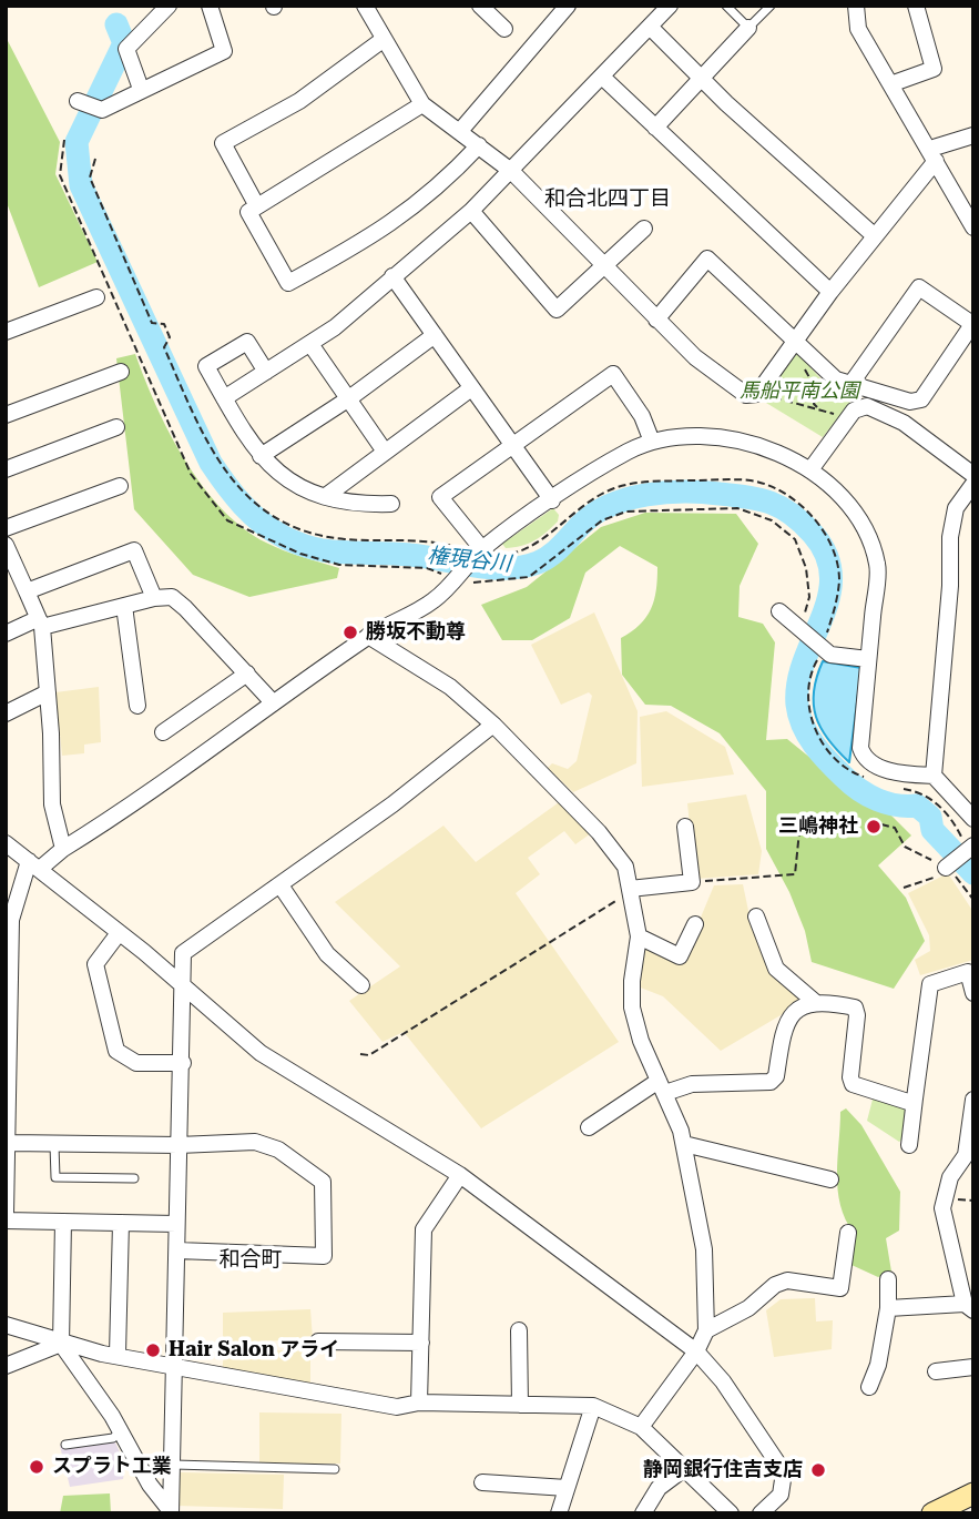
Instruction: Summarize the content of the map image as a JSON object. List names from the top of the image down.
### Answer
{
  "districts": ["和合北四丁目", "和合町"],
  "water": ["権現谷川"],
  "parks": ["馬船平南公園"],
  "places": [
    "勝坂不動尊",
    "三嶋神社",
    "Hair Salon アライ",
    "スプラト工業",
    "静岡銀行住吉支店"
  ]
}
